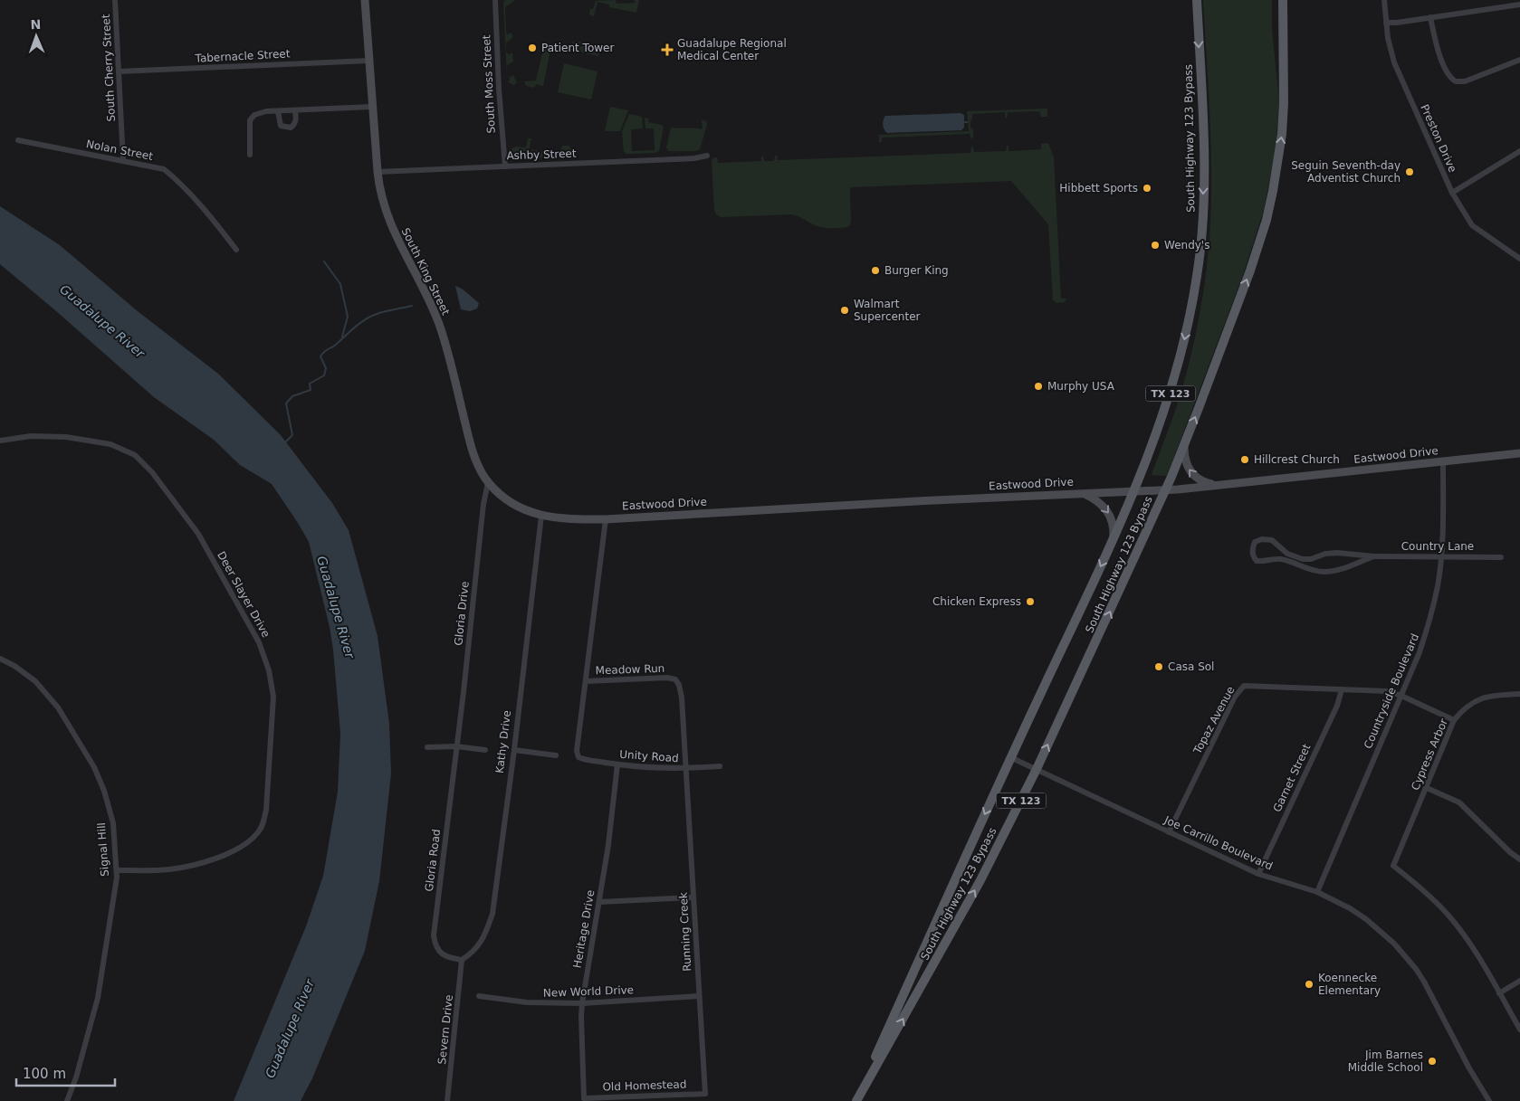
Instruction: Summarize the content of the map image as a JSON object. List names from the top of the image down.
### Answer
{
  "streets": {
    "main road": [
      "South Highway 123 Bypass",
      "South King Street",
      "TX 123",
      "Eastwood Drive"
    ],
    "street": [
      "Tabernacle Street",
      "South Cherry Street",
      "South Moss Street",
      "Preston Drive",
      "Nolan Street",
      "Ashby Street",
      "Country Lane",
      "Deer Slayer Drive",
      "Gloria Drive",
      "Meadow Run",
      "Countryside Boulevard",
      "Topaz Avenue",
      "Kathy Drive",
      "Cypress Arbor",
      "Unity Road",
      "Garnet Street",
      "Joe Carrillo Boulevard",
      "Signal Hill",
      "Gloria Road",
      "Heritage Drive",
      "Running Creek",
      "New World Drive",
      "Severn Drive",
      "Old Homestead"
    ]
  },
  "crossings": [
    ["Tabernacle Street", "South Cherry Street"],
    ["Tabernacle Street", "South King Street"],
    ["South Cherry Street", "Nolan Street"],
    ["South Moss Street", "Ashby Street"],
    ["South Highway 123 Bypass", "Eastwood Drive"],
    ["South Highway 123 Bypass", "Joe Carrillo Boulevard"],
    ["Ashby Street", "South King Street"],
    ["South King Street", "Eastwood Drive"],
    ["South King Street", "Gloria Drive"],
    ["South King Street", "Kathy Drive"],
    ["Eastwood Drive", "Countryside Boulevard"],
    ["Eastwood Drive", "Kathy Drive"],
    ["Country Lane", "Countryside Boulevard"],
    ["Deer Slayer Drive", "Signal Hill"],
    ["Gloria Drive", "Gloria Road"],
    ["Meadow Run", "Unity Road"],
    ["Meadow Run", "Running Creek"],
    ["Countryside Boulevard", "Topaz Avenue"],
    ["Countryside Boulevard", "Joe Carrillo Boulevard"],
    ["Topaz Avenue", "Cypress Arbor"],
    ["Topaz Avenue", "Garnet Street"],
    ["Topaz Avenue", "Joe Carrillo Boulevard"],
    ["Kathy Drive", "Gloria Road"],
    ["Kathy Drive", "Severn Drive"],
    ["Unity Road", "Heritage Drive"],
    ["Unity Road", "Running Creek"],
    ["Garnet Street", "Joe Carrillo Boulevard"],
    ["Gloria Road", "Severn Drive"],
    ["Heritage Drive", "New World Drive"],
    ["Heritage Drive", "Old Homestead"],
    ["Running Creek", "New World Drive"],
    ["Running Creek", "Old Homestead"]
  ],
  "water": ["Guadalupe River"],
  "places": {
    "other": [
      "Patient Tower",
      "Seguin Seventh-day Adventist Church",
      "Hibbett Sports",
      "Wendy's",
      "Burger King",
      "Walmart Supercenter",
      "Murphy USA",
      "Hillcrest Church",
      "Chicken Express",
      "Casa Sol",
      "Koennecke Elementary",
      "Jim Barnes Middle School"
    ],
    "health": ["Guadalupe Regional Medical Center"]
  },
  "scale_bar": "100 m",
  "north": "top"
}
